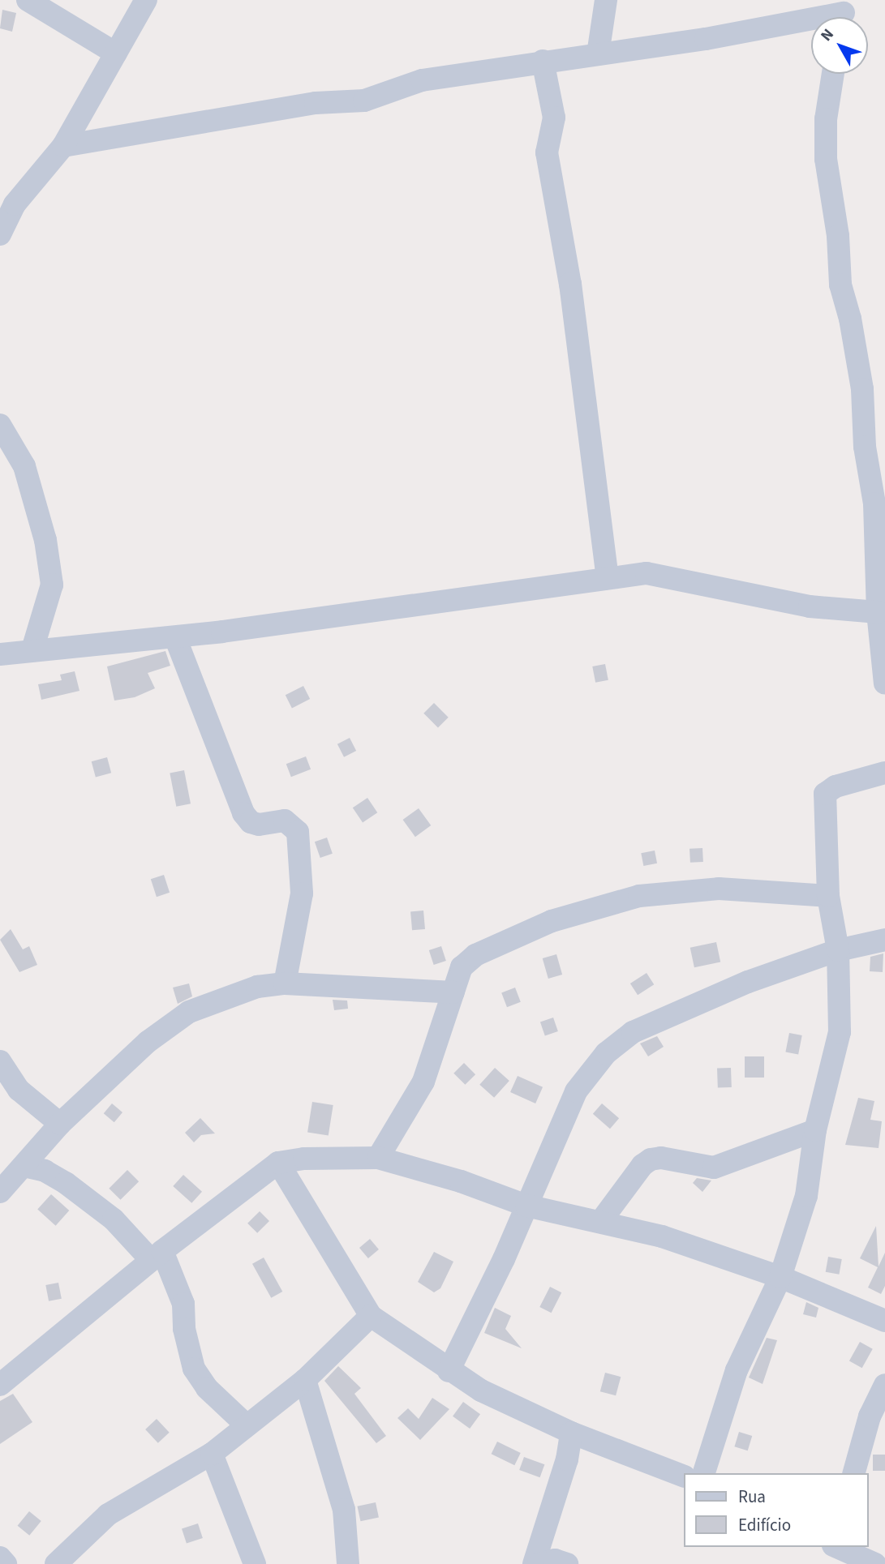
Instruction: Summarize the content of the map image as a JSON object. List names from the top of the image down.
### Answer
{
  "legend": ["Rua", "Edifício"],
  "north": "top left"
}
